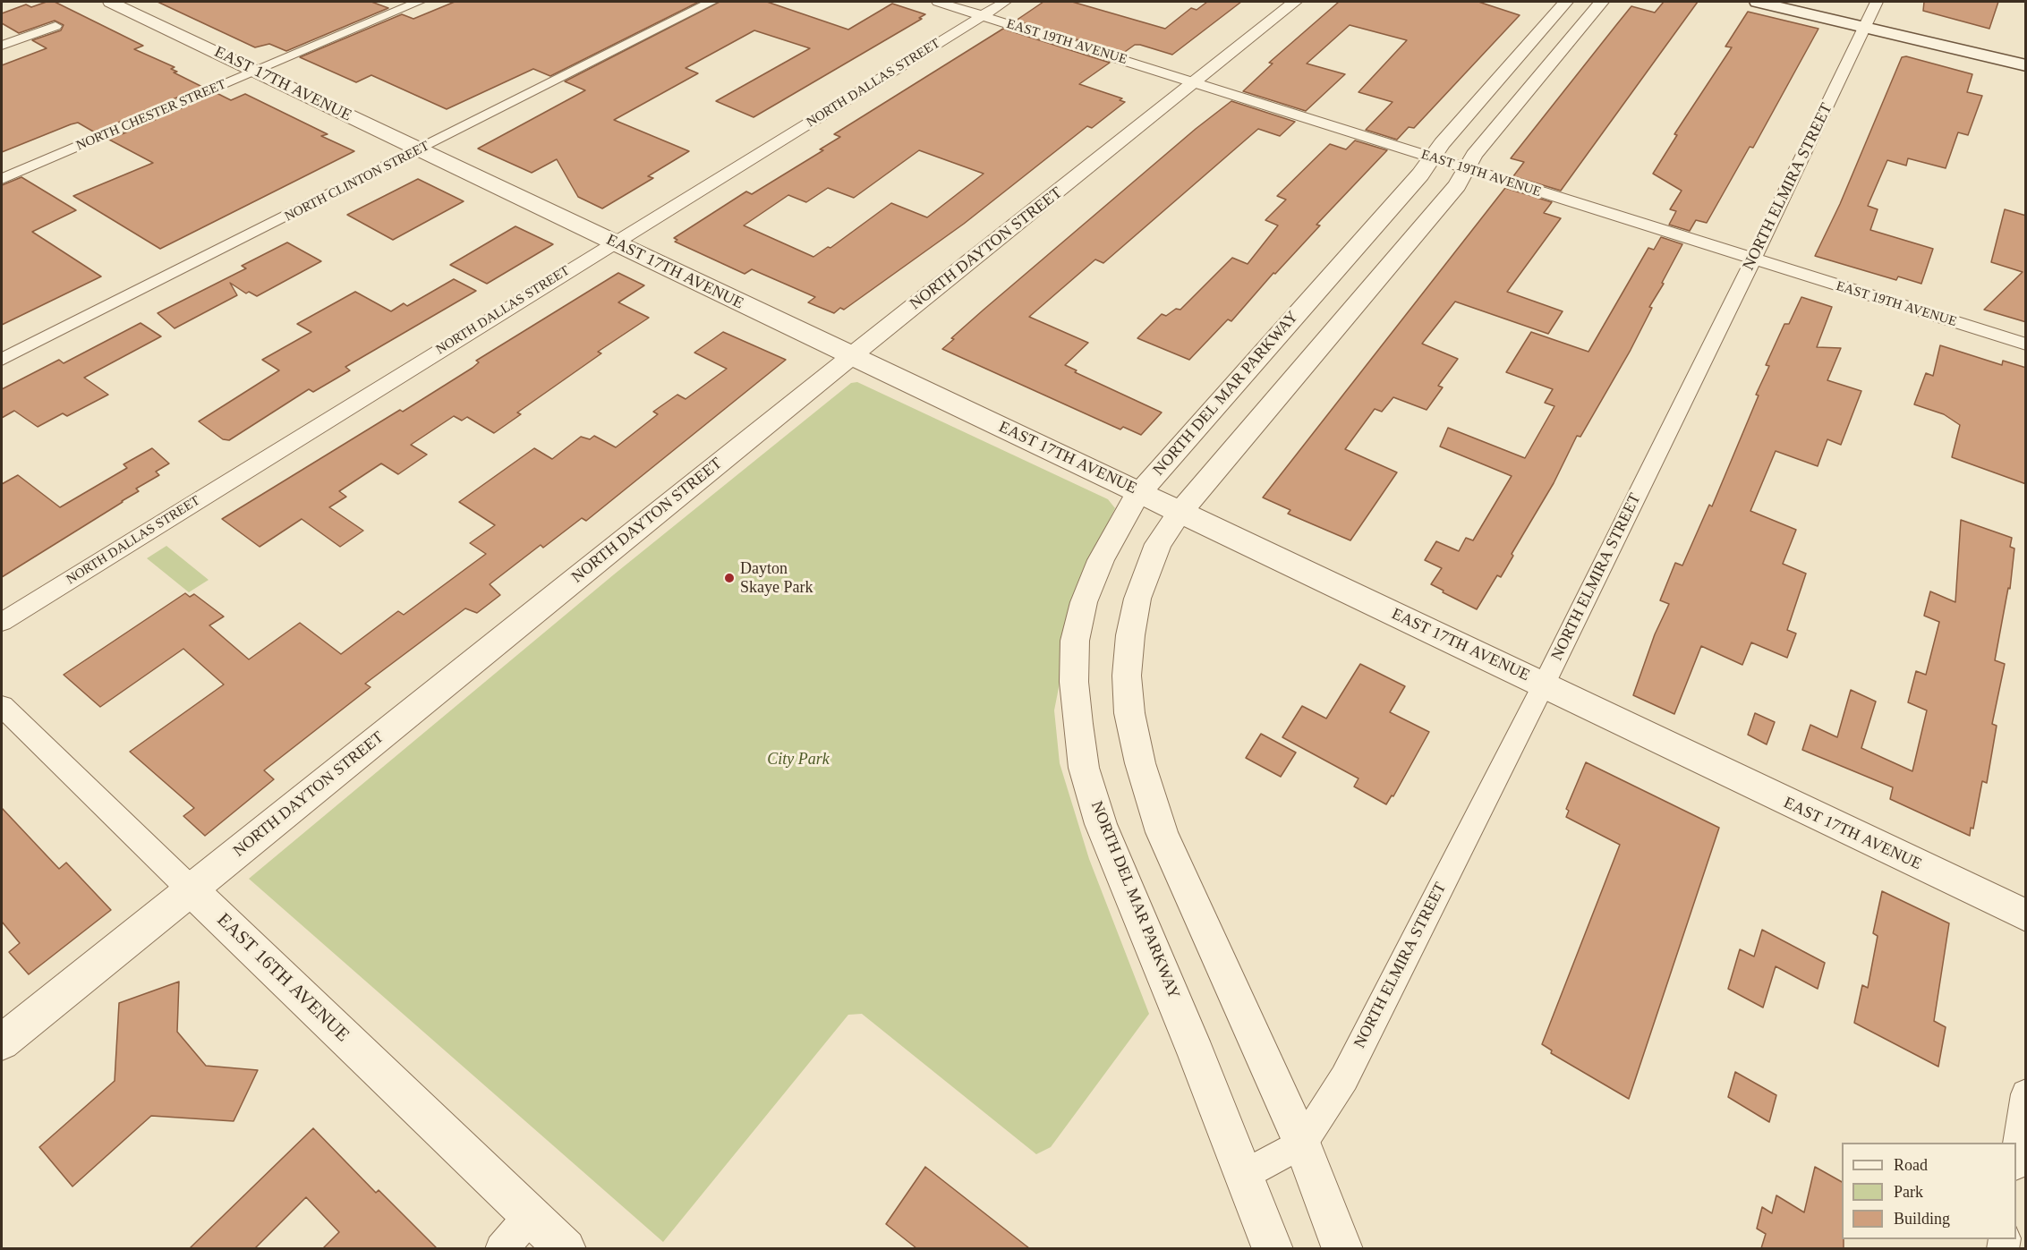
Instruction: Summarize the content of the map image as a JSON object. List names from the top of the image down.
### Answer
{
  "streets": {
    "street": [
      "EAST 19TH AVENUE",
      "NORTH DALLAS STREET",
      "EAST 17TH AVENUE",
      "NORTH CHESTER STREET",
      "NORTH CLINTON STREET",
      "NORTH ELMIRA STREET",
      "NORTH DAYTON STREET",
      "NORTH DEL MAR PARKWAY",
      "EAST 16TH AVENUE"
    ]
  },
  "crossings": [
    ["EAST 19TH AVENUE", "NORTH DALLAS STREET"],
    ["EAST 19TH AVENUE", "NORTH ELMIRA STREET"],
    ["EAST 19TH AVENUE", "NORTH DAYTON STREET"],
    ["EAST 19TH AVENUE", "NORTH DEL MAR PARKWAY"],
    ["NORTH DALLAS STREET", "EAST 17TH AVENUE"],
    ["EAST 17TH AVENUE", "NORTH CHESTER STREET"],
    ["EAST 17TH AVENUE", "NORTH CLINTON STREET"],
    ["EAST 17TH AVENUE", "NORTH ELMIRA STREET"],
    ["EAST 17TH AVENUE", "NORTH DAYTON STREET"],
    ["EAST 17TH AVENUE", "NORTH DEL MAR PARKWAY"],
    ["NORTH ELMIRA STREET", "NORTH DEL MAR PARKWAY"],
    ["NORTH DAYTON STREET", "EAST 16TH AVENUE"]
  ],
  "parks": ["City Park"],
  "places": ["Dayton Skaye Park"],
  "legend": ["Road", "Park", "Building"]
}
